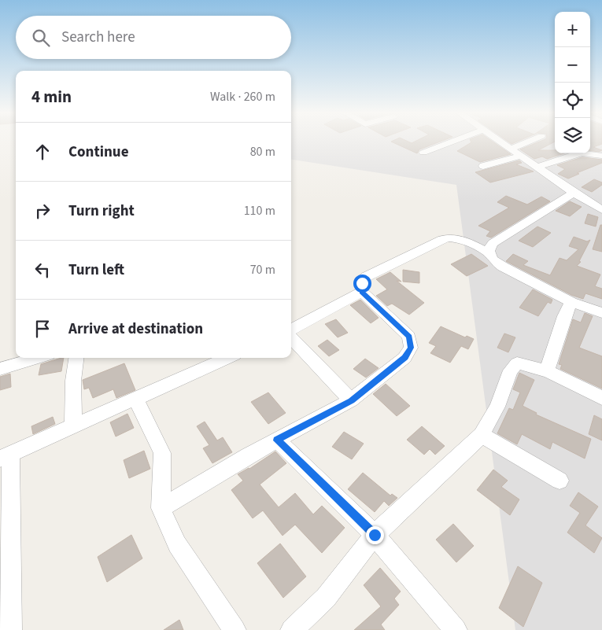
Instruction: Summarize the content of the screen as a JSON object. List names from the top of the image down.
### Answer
{
  "page": {
    "map_buttons": ["+", "−"],
    "search": "Search here",
    "heading": ["4 min", "Walk · 260 m"],
    "list": [
      ["Continue", "80 m"],
      ["Turn right", "110 m"],
      ["Turn left", "70 m"],
      "Arrive at destination"
    ]
  }
}
